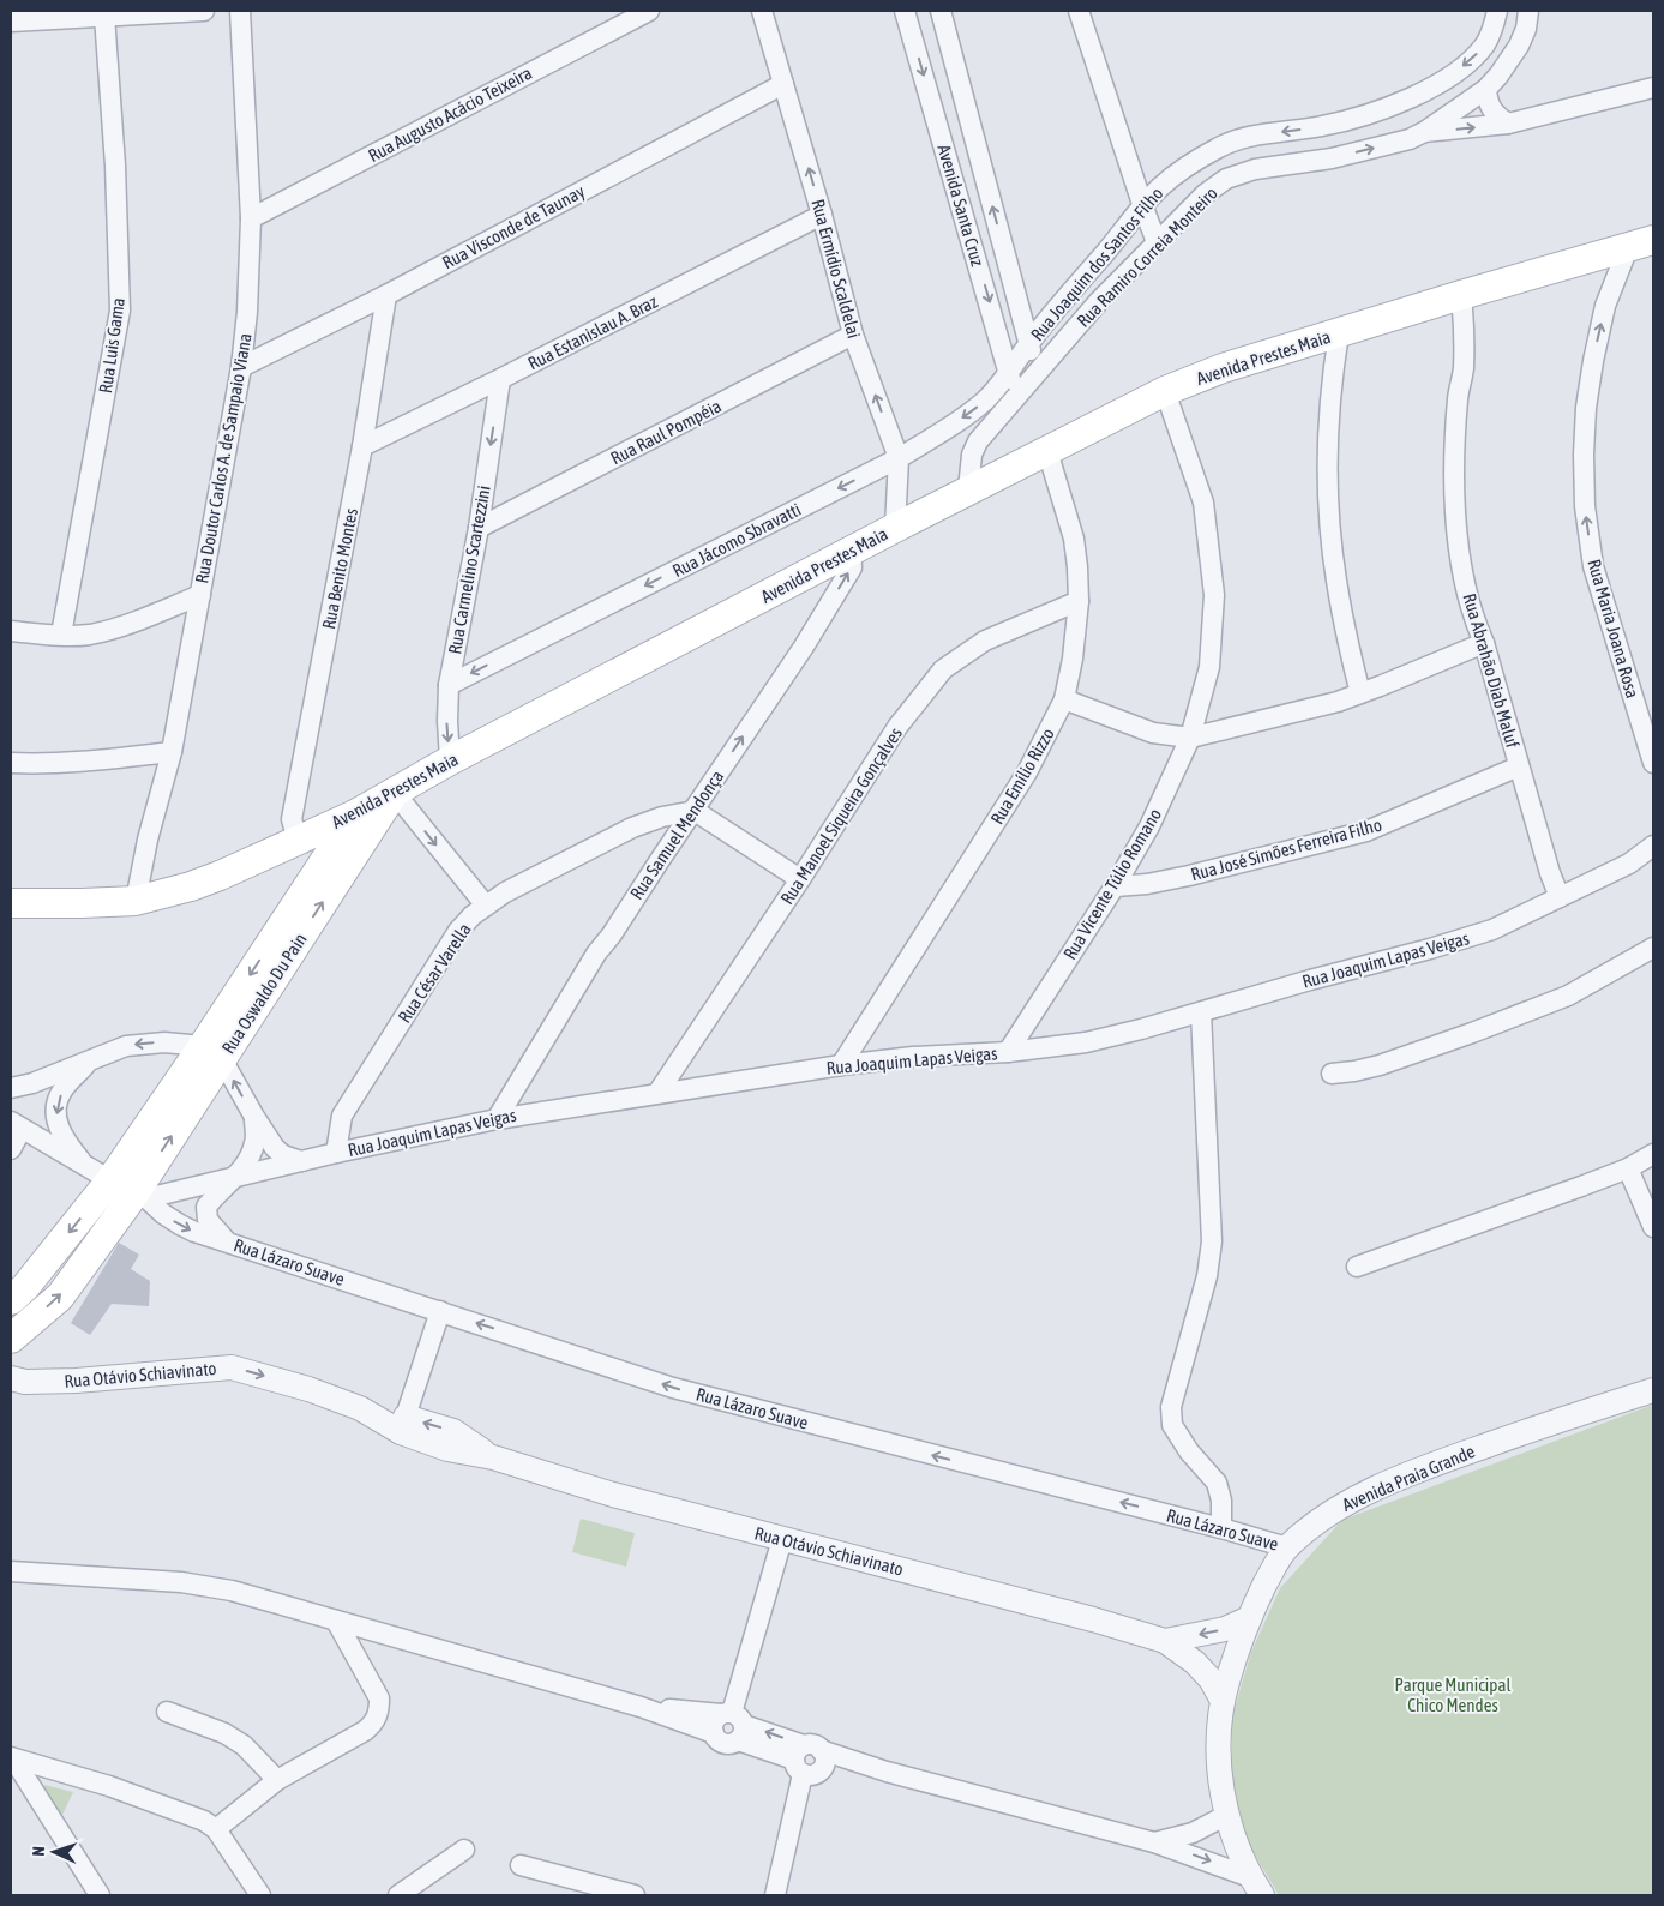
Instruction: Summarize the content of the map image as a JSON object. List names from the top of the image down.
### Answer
{
  "streets": {
    "main road": ["Avenida Prestes Maia", "Rua Oswaldo Du Pain"],
    "street": [
      "Rua Augusto Acácio Teixeira",
      "Avenida Santa Cruz",
      "Rua Visconde de Taunay",
      "Rua Ramiro Correia Monteiro",
      "Rua Joaquim dos Santos Filho",
      "Rua Ermídio Scaldelai",
      "Rua Estanislau A. Braz",
      "Rua Luis Gama",
      "Rua Raul Pompéia",
      "Rua Doutor Carlos A. de Sampaio Viana",
      "Rua Jácomo Sbravatti",
      "Rua Benito Montes",
      "Rua Carmelino Scartezzini",
      "Rua Maria Joana Rosa",
      "Rua Abrahão Diab Maluf",
      "Rua Emílio Rizzo",
      "Rua Manoel Siqueira Gonçalves",
      "Rua Samuel Mendonça",
      "Rua José Simões Ferreira Filho",
      "Rua Vicente Túlio Romano",
      "Rua Joaquim Lapas Veigas",
      "Rua César Varella",
      "Rua Lázaro Suave",
      "Rua Otávio Schiavinato",
      "Avenida Praia Grande"
    ]
  },
  "crossings": [
    ["Rua Augusto Acácio Teixeira", "Rua Doutor Carlos A. de Sampaio Viana"],
    ["Avenida Santa Cruz", "Rua Ramiro Correia Monteiro"],
    ["Avenida Santa Cruz", "Rua Joaquim dos Santos Filho"],
    ["Avenida Santa Cruz", "Rua Jácomo Sbravatti"],
    ["Rua Visconde de Taunay", "Rua Ermídio Scaldelai"],
    ["Rua Visconde de Taunay", "Rua Doutor Carlos A. de Sampaio Viana"],
    ["Rua Visconde de Taunay", "Rua Benito Montes"],
    ["Rua Ramiro Correia Monteiro", "Avenida Prestes Maia"],
    ["Rua Joaquim dos Santos Filho", "Rua Jácomo Sbravatti"],
    ["Rua Ermídio Scaldelai", "Rua Estanislau A. Braz"],
    ["Rua Ermídio Scaldelai", "Avenida Prestes Maia"],
    ["Rua Ermídio Scaldelai", "Rua Raul Pompéia"],
    ["Rua Ermídio Scaldelai", "Rua Jácomo Sbravatti"],
    ["Rua Estanislau A. Braz", "Rua Benito Montes"],
    ["Rua Estanislau A. Braz", "Rua Carmelino Scartezzini"],
    ["Avenida Prestes Maia", "Rua Doutor Carlos A. de Sampaio Viana"],
    ["Avenida Prestes Maia", "Rua Benito Montes"],
    ["Avenida Prestes Maia", "Rua Carmelino Scartezzini"],
    ["Avenida Prestes Maia", "Rua Maria Joana Rosa"],
    ["Avenida Prestes Maia", "Rua Abrahão Diab Maluf"],
    ["Avenida Prestes Maia", "Rua Emílio Rizzo"],
    ["Avenida Prestes Maia", "Rua Samuel Mendonça"],
    ["Avenida Prestes Maia", "Rua Vicente Túlio Romano"],
    ["Avenida Prestes Maia", "Rua Oswaldo Du Pain"],
    ["Rua Raul Pompéia", "Rua Carmelino Scartezzini"],
    ["Rua Jácomo Sbravatti", "Rua Carmelino Scartezzini"],
    ["Rua Abrahão Diab Maluf", "Rua José Simões Ferreira Filho"],
    ["Rua Abrahão Diab Maluf", "Rua Joaquim Lapas Veigas"],
    ["Rua Emílio Rizzo", "Rua Manoel Siqueira Gonçalves"],
    ["Rua Emílio Rizzo", "Rua Joaquim Lapas Veigas"],
    ["Rua Manoel Siqueira Gonçalves", "Rua Joaquim Lapas Veigas"],
    ["Rua Samuel Mendonça", "Rua Joaquim Lapas Veigas"],
    ["Rua Samuel Mendonça", "Rua César Varella"],
    ["Rua José Simões Ferreira Filho", "Rua Vicente Túlio Romano"],
    ["Rua Vicente Túlio Romano", "Rua Joaquim Lapas Veigas"],
    ["Rua Joaquim Lapas Veigas", "Rua César Varella"],
    ["Rua Joaquim Lapas Veigas", "Rua Oswaldo Du Pain"],
    ["Rua Joaquim Lapas Veigas", "Rua Lázaro Suave"],
    ["Rua Oswaldo Du Pain", "Rua Lázaro Suave"],
    ["Rua Lázaro Suave", "Avenida Praia Grande"],
    ["Rua Otávio Schiavinato", "Avenida Praia Grande"]
  ],
  "one_way": [
    "Rua Ramiro Correia Monteiro",
    "Rua Ermídio Scaldelai",
    "Rua Jácomo Sbravatti",
    "Rua Carmelino Scartezzini",
    "Rua Maria Joana Rosa",
    "Rua Samuel Mendonça"
  ],
  "parks": ["Parque Municipal Chico Mendes"],
  "north": "left"
}
